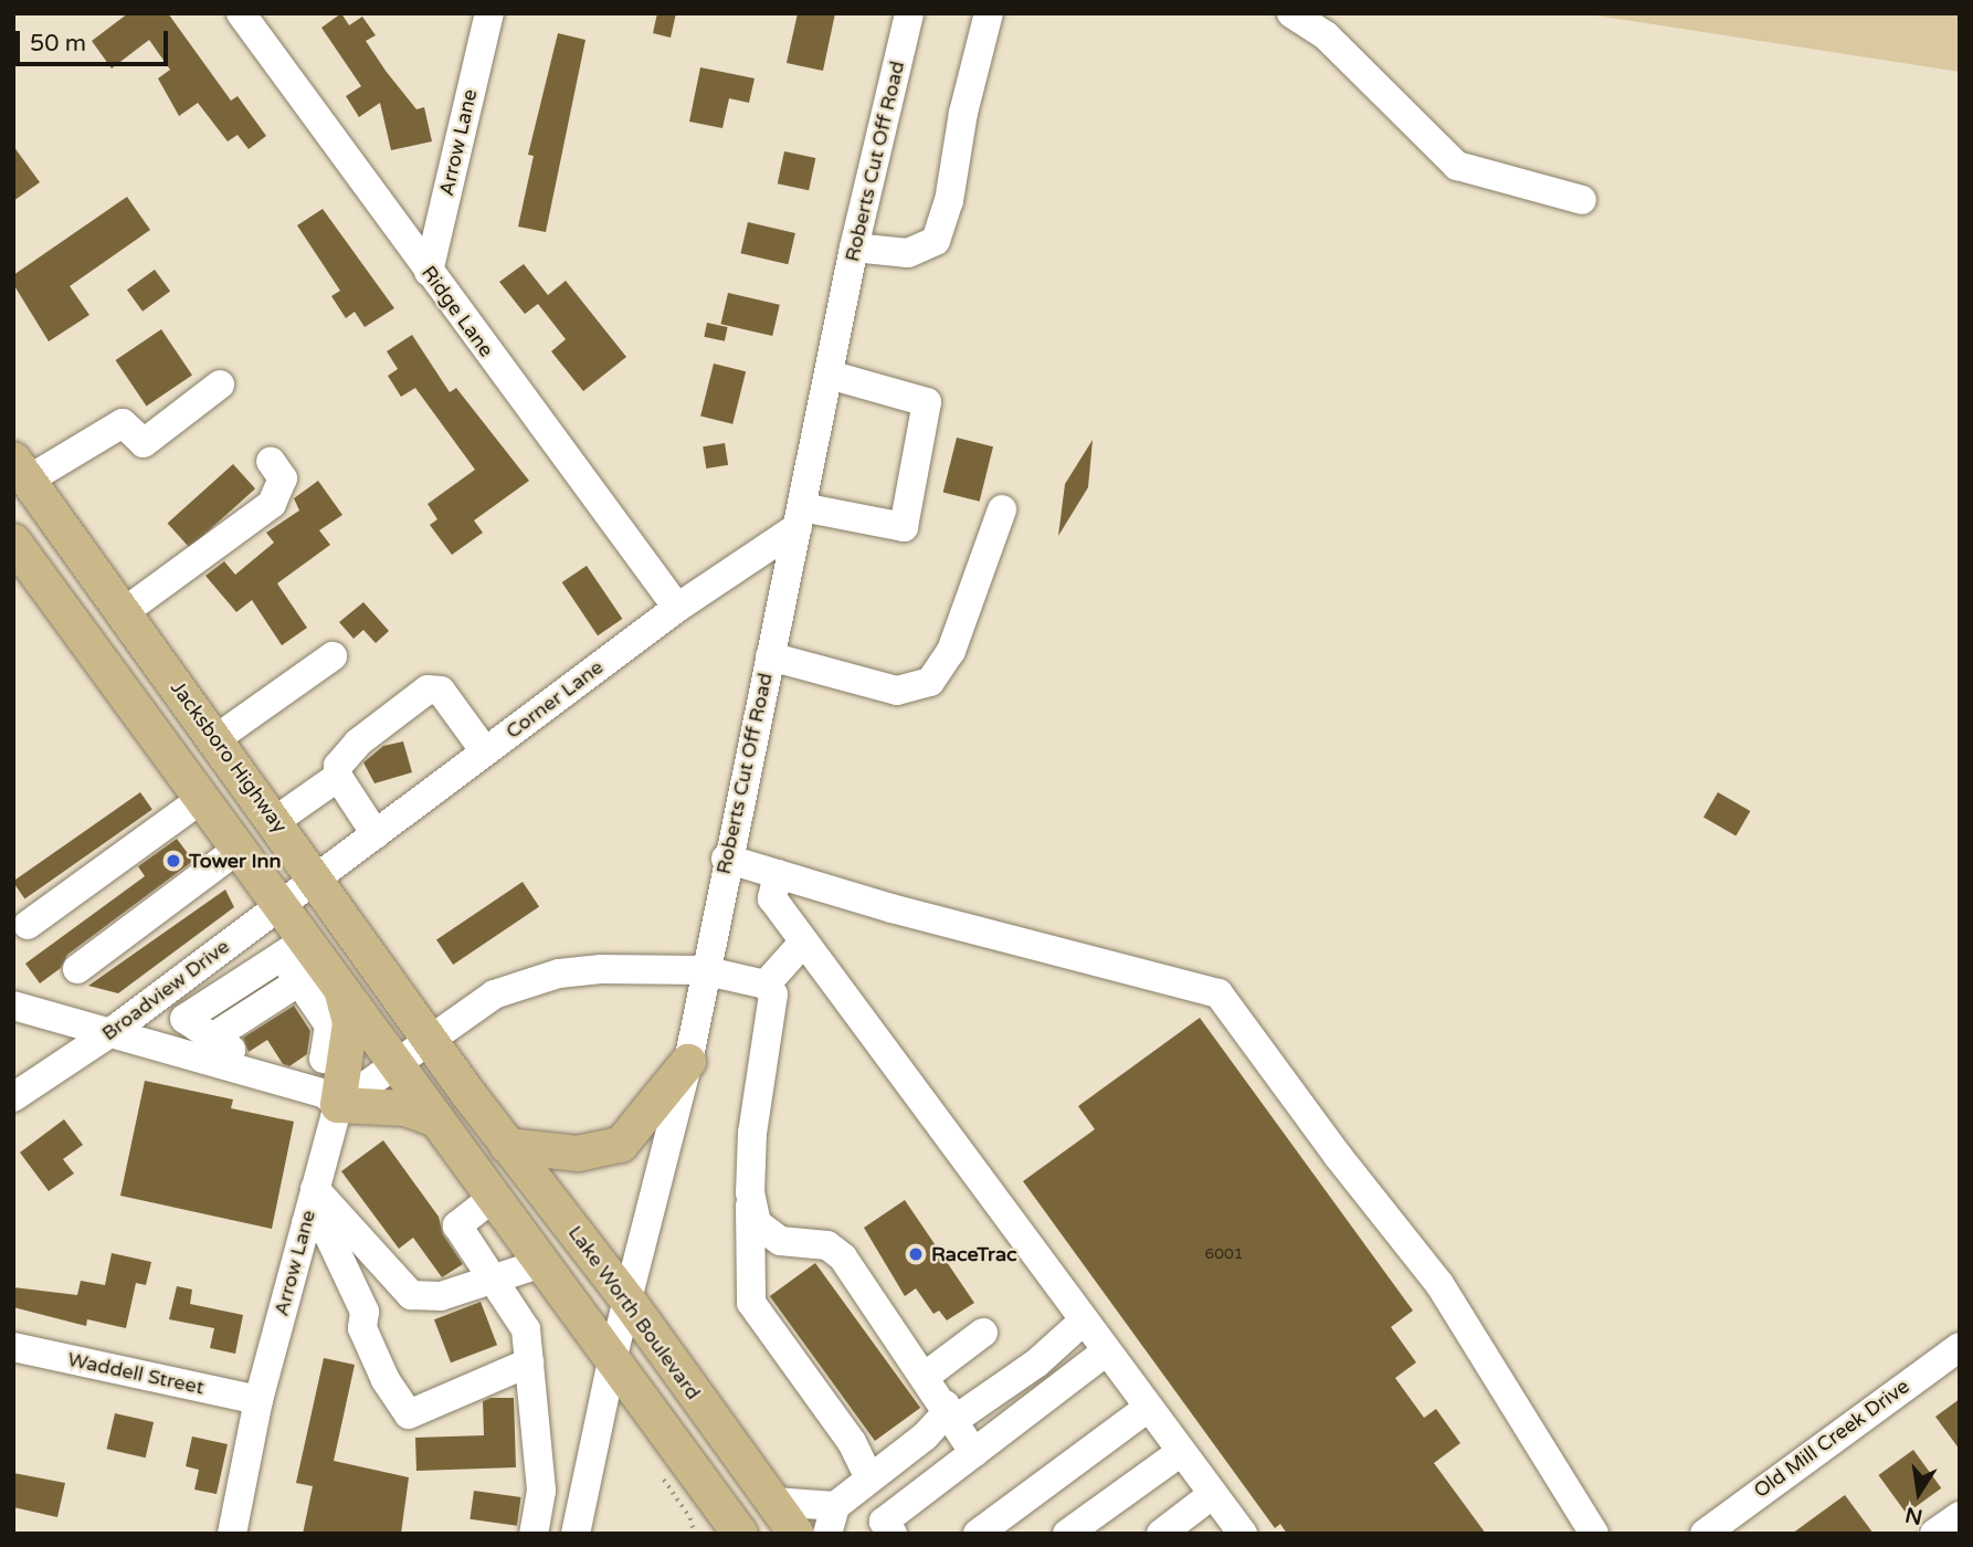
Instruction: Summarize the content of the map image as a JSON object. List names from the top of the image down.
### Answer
{
  "streets": {
    "main road": ["Jacksboro Highway", "Lake Worth Boulevard"],
    "street": [
      "Arrow Lane",
      "Roberts Cut Off Road",
      "Ridge Lane",
      "Corner Lane",
      "Broadview Drive",
      "Waddell Street",
      "Old Mill Creek Drive"
    ]
  },
  "crossings": [
    ["Arrow Lane", "Ridge Lane"],
    ["Arrow Lane", "Waddell Street"],
    ["Roberts Cut Off Road", "Corner Lane"],
    ["Roberts Cut Off Road", "Lake Worth Boulevard"],
    ["Ridge Lane", "Corner Lane"],
    ["Corner Lane", "Jacksboro Highway"],
    ["Corner Lane", "Broadview Drive"],
    ["Jacksboro Highway", "Broadview Drive"],
    ["Jacksboro Highway", "Lake Worth Boulevard"]
  ],
  "places": ["Tower Inn", "RaceTrac"],
  "house_numbers": ["6001"],
  "scale_bar": "50 m",
  "north": "bottom"
}
